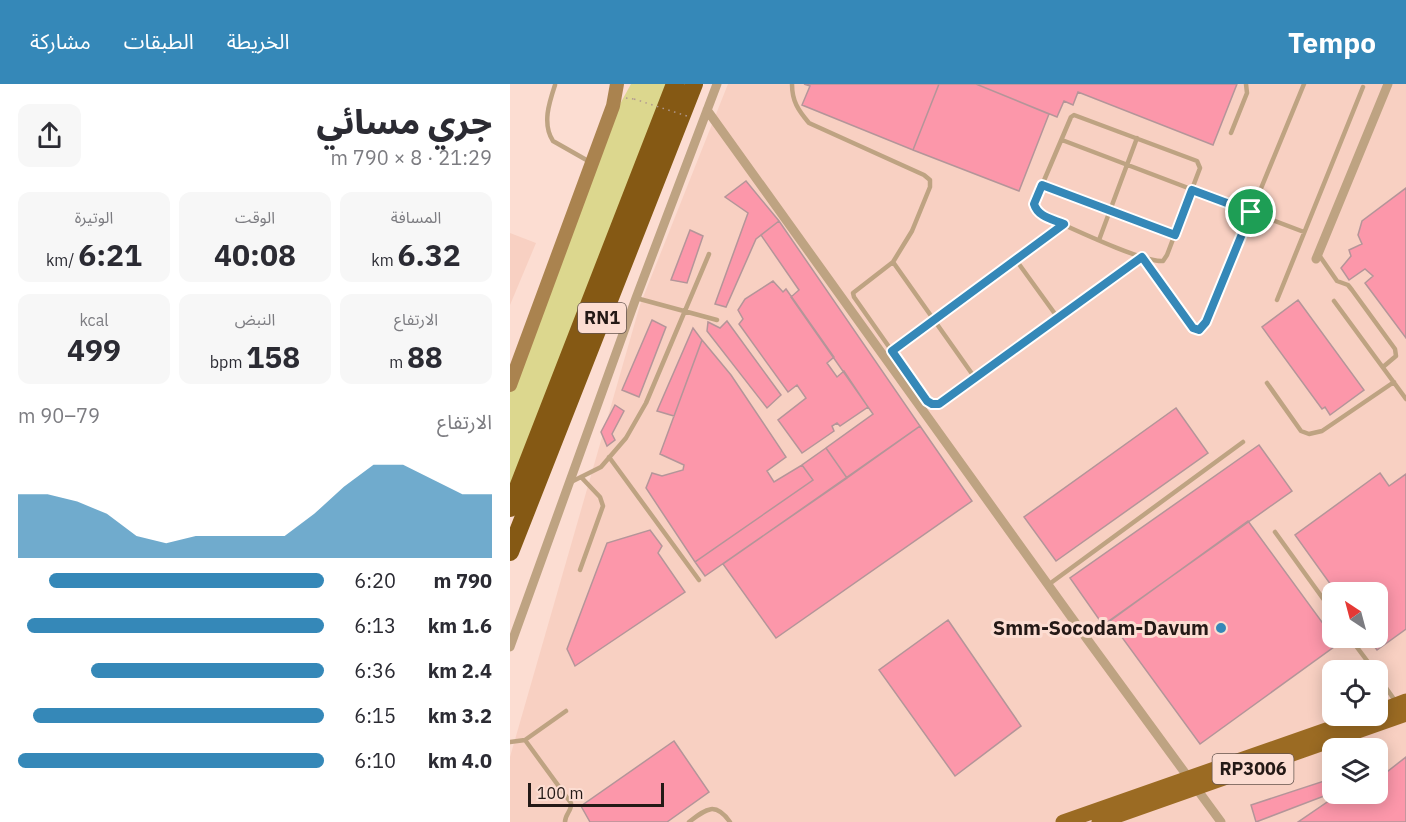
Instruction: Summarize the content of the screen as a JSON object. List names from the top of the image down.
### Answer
{
  "streets": {
    "highway": ["RN1"],
    "main road": ["RP3006"]
  },
  "places": ["Smm-Socodam-Davum"],
  "scale_bar": "100 m",
  "north": "top left",
  "page": {
    "header": "Tempo",
    "nav": ["الخريطة", "الطبقات", "مشاركة"],
    "heading": ["جري مسائي", "21:29 · 8 × 790 m"],
    "stats": [
      ["المسافة", "6.32 km"],
      ["الوقت", "40:08"],
      ["الوتيرة", "6:21 /km"],
      ["الارتفاع", "88 m"],
      ["النبض", "158 bpm"],
      ["kcal", "499"]
    ],
    "chart": ["الارتفاع", "79–90 m"],
    "list": [
      {
        "name": "790 m",
        "note": "6:20"
      },
      {
        "name": "1.6 km",
        "note": "6:13"
      },
      {
        "name": "2.4 km",
        "note": "6:36"
      },
      {
        "name": "3.2 km",
        "note": "6:15"
      },
      {
        "name": "4.0 km",
        "note": "6:10"
      }
    ],
    "scale": "100 m"
  }
}
